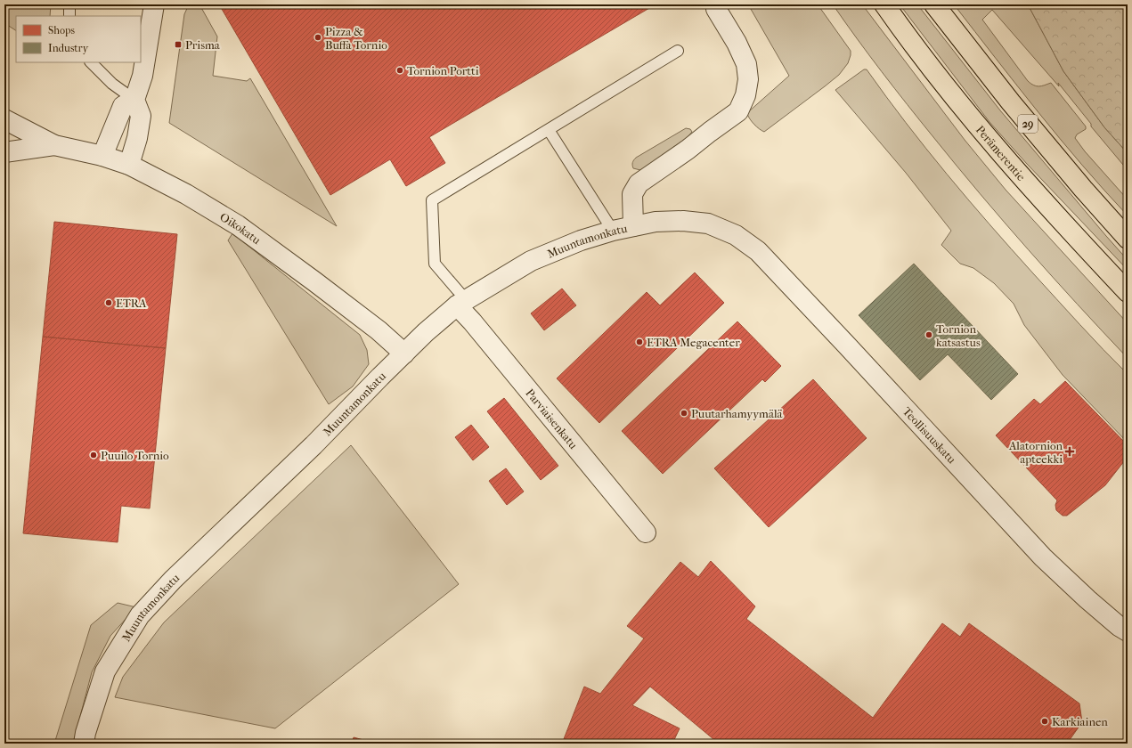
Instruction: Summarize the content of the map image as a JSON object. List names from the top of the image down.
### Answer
{
  "streets": {
    "highway": ["29", "Perämerentie"],
    "street": [
      "Oikokatu",
      "Muuntamonkatu",
      "Parviaisenkatu",
      "Teollisuuskatu"
    ]
  },
  "crossings": [
    ["Oikokatu", "Muuntamonkatu"],
    ["Muuntamonkatu", "Parviaisenkatu"],
    ["Muuntamonkatu", "Teollisuuskatu"]
  ],
  "places": {
    "other": [
      "Pizza & Buffa Tornio",
      "Tornion Portti",
      "ETRA",
      "Tornion katsastus",
      "ETRA Megacenter",
      "Puutarhamyymälä",
      "Puuilo Tornio",
      "Karkiainen"
    ],
    "transit": ["Prisma"],
    "health": ["Alatornion apteekki"]
  },
  "legend": ["Shops", "Industry"]
}
